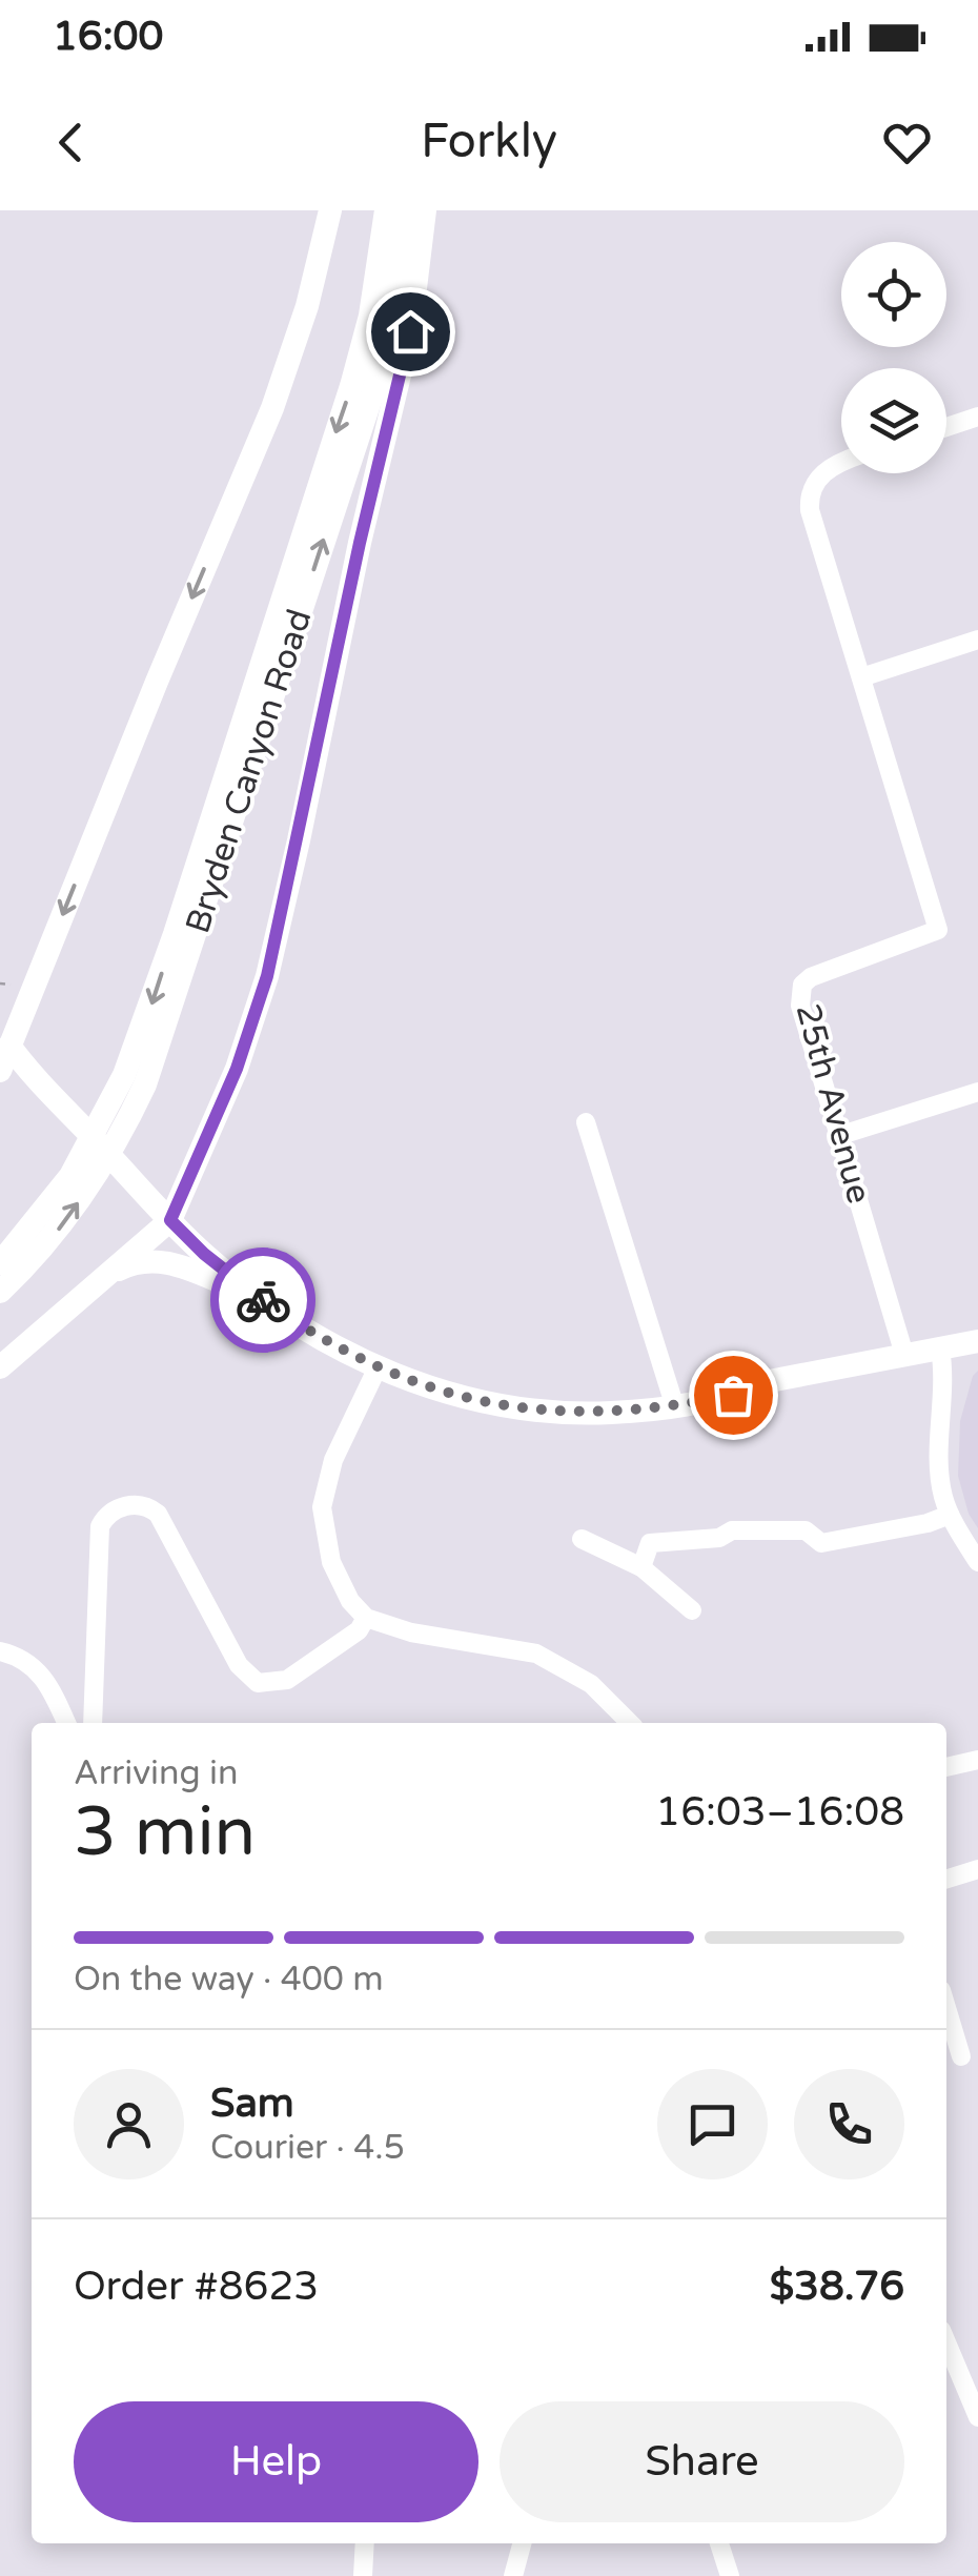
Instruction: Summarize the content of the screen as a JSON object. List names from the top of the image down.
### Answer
{
  "streets": {
    "main road": ["Bryden Canyon Road"],
    "street": ["25th Avenue"]
  },
  "page": {
    "status": "16:00",
    "header": "Forkly",
    "heading": ["3 min", "Arriving in", "16:03–16:08"],
    "panel": [
      "Sam",
      "Courier · 4.5",
      "Order #8623",
      "$38.76"
    ],
    "bar": "On the way · 400 m",
    "buttons": ["Help", "Share"]
  }
}
